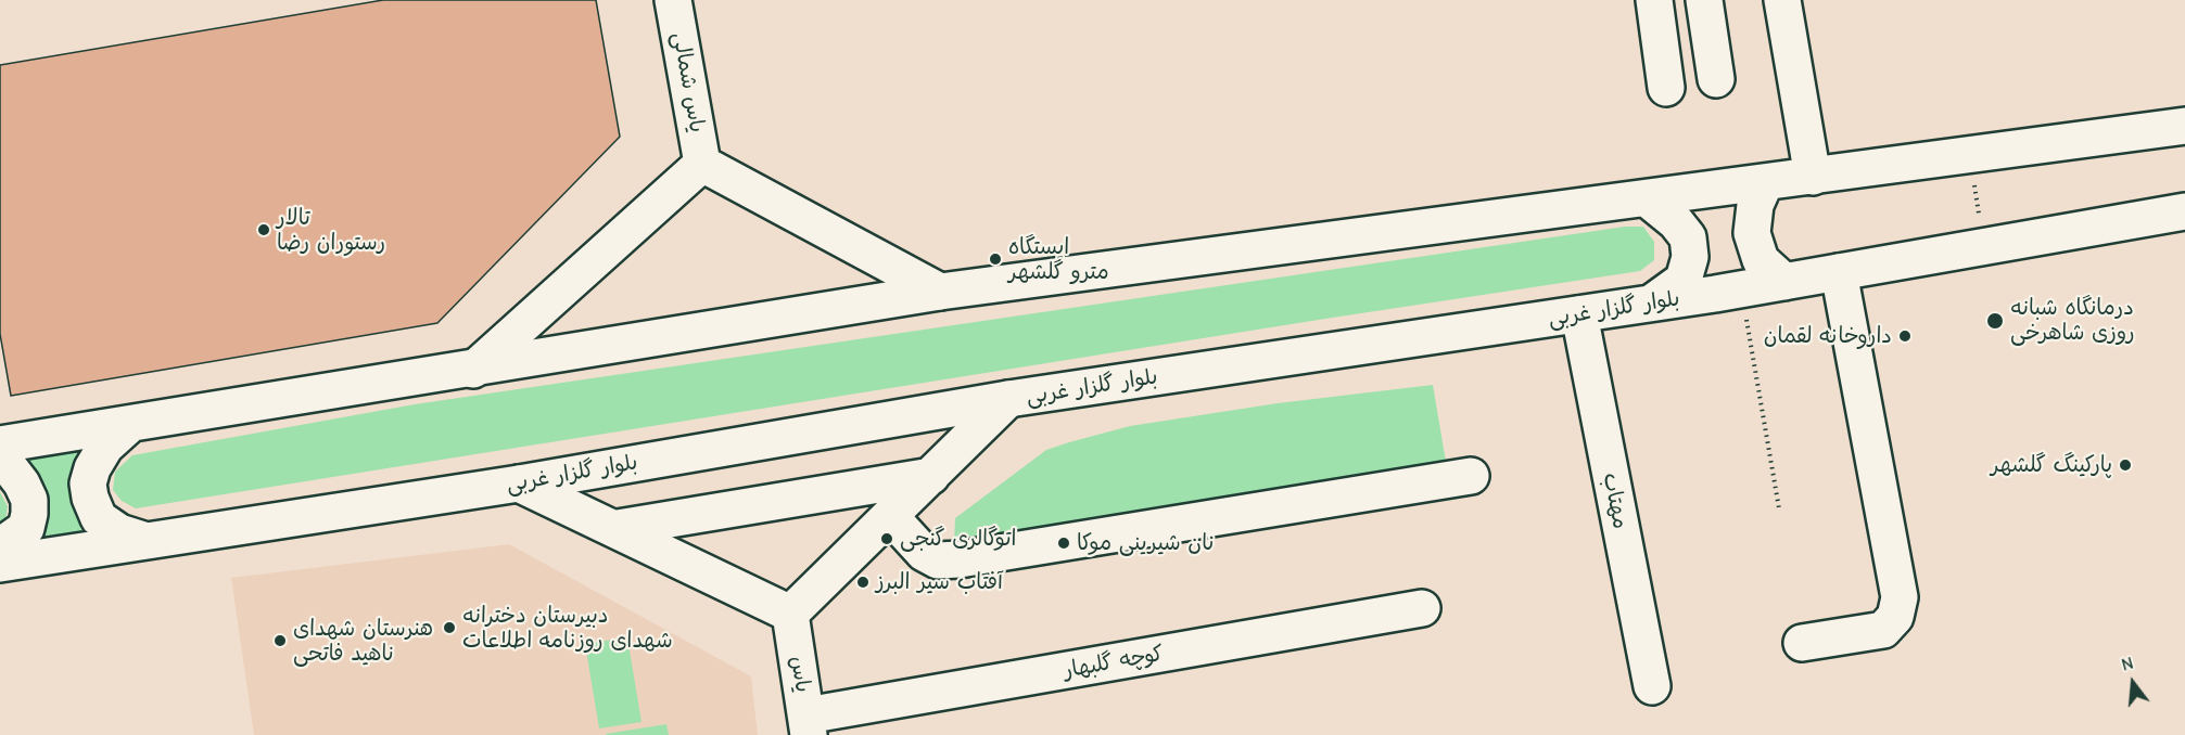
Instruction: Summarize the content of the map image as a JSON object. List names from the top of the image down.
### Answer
{
  "streets": {
    "main road": [
      "یاس شمالی",
      "بلوار گلزار غربی",
      "مهتاب",
      "کوچه گلبهار",
      "یاس"
    ]
  },
  "crossings": [
    ["بلوار گلزار غربی", "مهتاب"],
    ["کوچه گلبهار", "یاس"]
  ],
  "places": [
    "تالار رستوران رضا",
    "ایستگاه مترو گلشهر",
    "درمانگاه شبانه روزی شاهرخی",
    "داروخانه لقمان",
    "پارکینگ گلشهر",
    "اتوگالری گنجی",
    "نان شیرینی موکا",
    "آفتاب سیر البرز",
    "دبیرستان دخترانه شهدای روزنامه اطلاعات",
    "هنرستان شهدای ناهید فاتحی"
  ],
  "north": "top"
}
